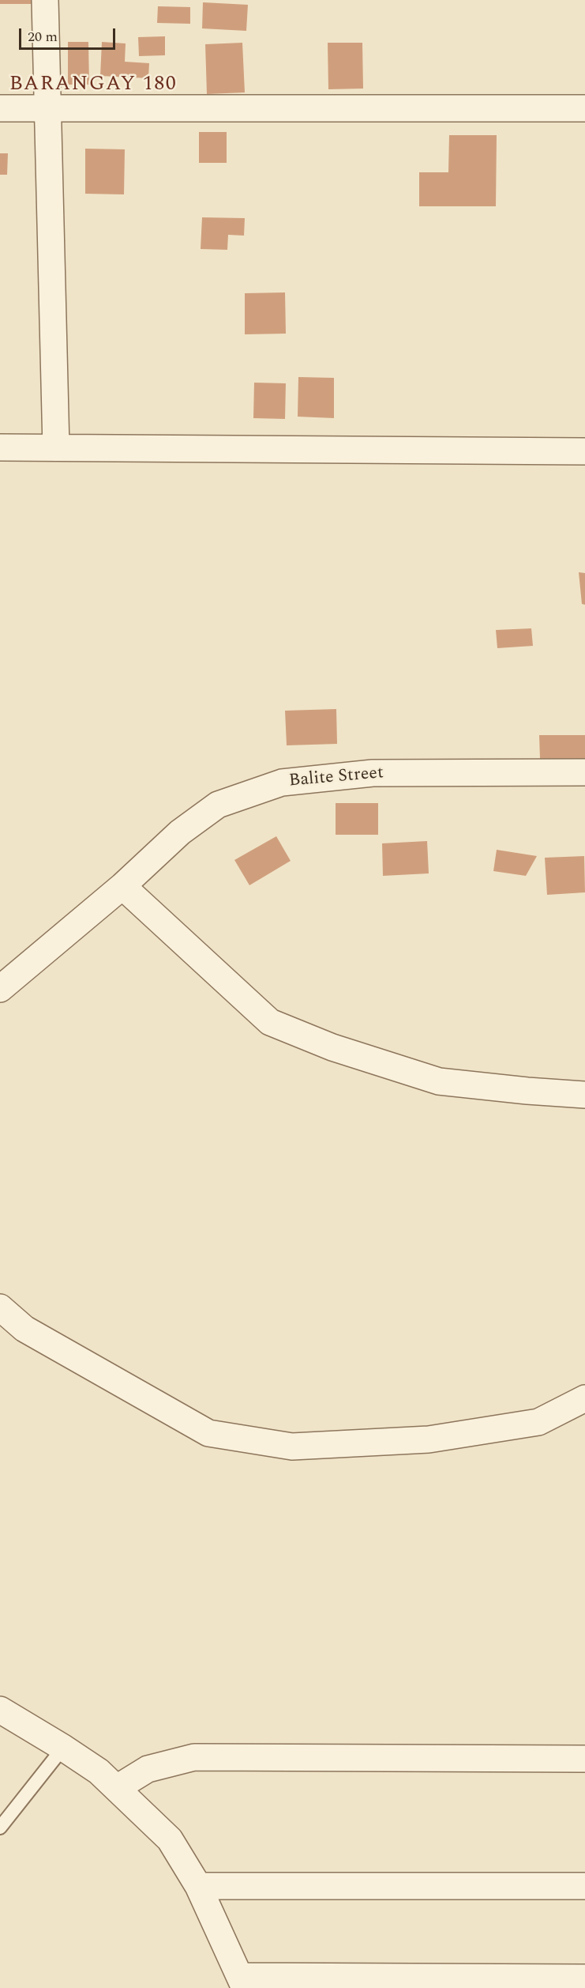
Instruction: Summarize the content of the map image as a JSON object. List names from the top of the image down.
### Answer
{
  "streets": {
    "street": ["Balite Street"]
  },
  "districts": ["BARANGAY 180"],
  "scale_bar": "20 m"
}
